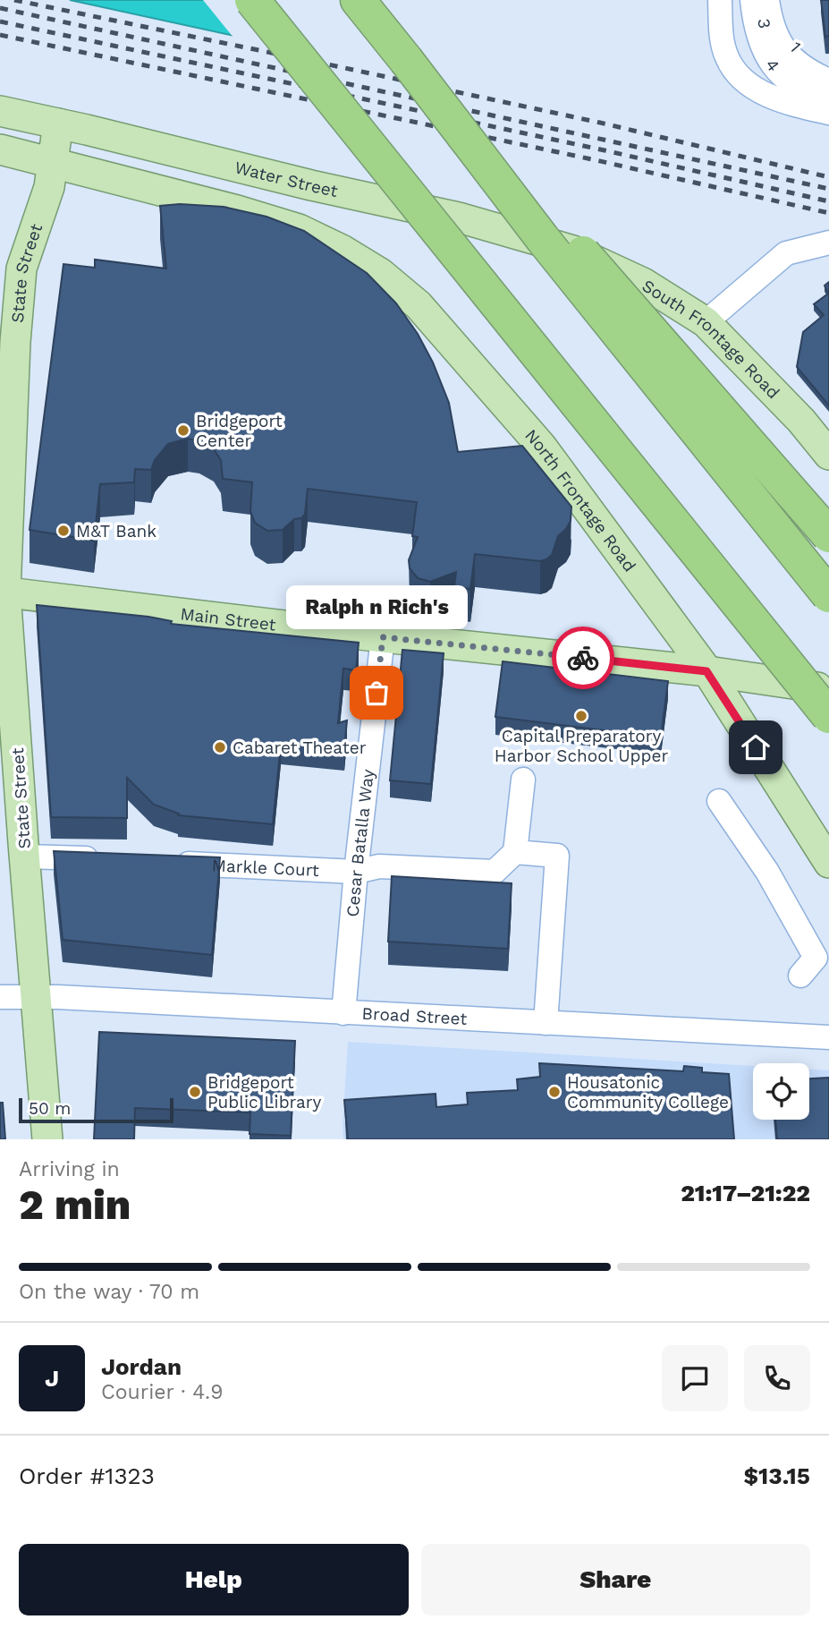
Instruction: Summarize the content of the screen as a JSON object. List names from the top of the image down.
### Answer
{
  "streets": {
    "main road": [
      "Water Street",
      "State Street",
      "South Frontage Road",
      "North Frontage Road",
      "Main Street"
    ],
    "street": [
      "3",
      "1",
      "4",
      "Cesar Batalla Way",
      "Markle Court",
      "Broad Street"
    ]
  },
  "crossings": [
    ["3", "1"],
    ["3", "4"],
    ["1", "4"],
    ["Water Street", "State Street"],
    ["Water Street", "South Frontage Road"],
    ["State Street", "North Frontage Road"],
    ["State Street", "Main Street"],
    ["State Street", "Broad Street"],
    ["North Frontage Road", "Main Street"],
    ["Main Street", "Cesar Batalla Way"],
    ["Cesar Batalla Way", "Markle Court"],
    ["Cesar Batalla Way", "Broad Street"]
  ],
  "places": [
    "Bridgeport Center",
    "M&T Bank",
    "Ralph n Rich's",
    "Capital Preparatory Harbor School Upper",
    "Cabaret Theater",
    "Bridgeport Public Library",
    "Housatonic Community College"
  ],
  "scale_bar": "50 m",
  "page": {
    "bubble": "Ralph n Rich's",
    "scale": "50 m",
    "heading": ["2 min", "Arriving in", "21:17–21:22"],
    "panel": [
      "Jordan",
      "Courier · 4.9",
      "Order #1323",
      "$13.15"
    ],
    "bar": "On the way · 70 m",
    "round": "J",
    "buttons": ["Help", "Share"]
  }
}
